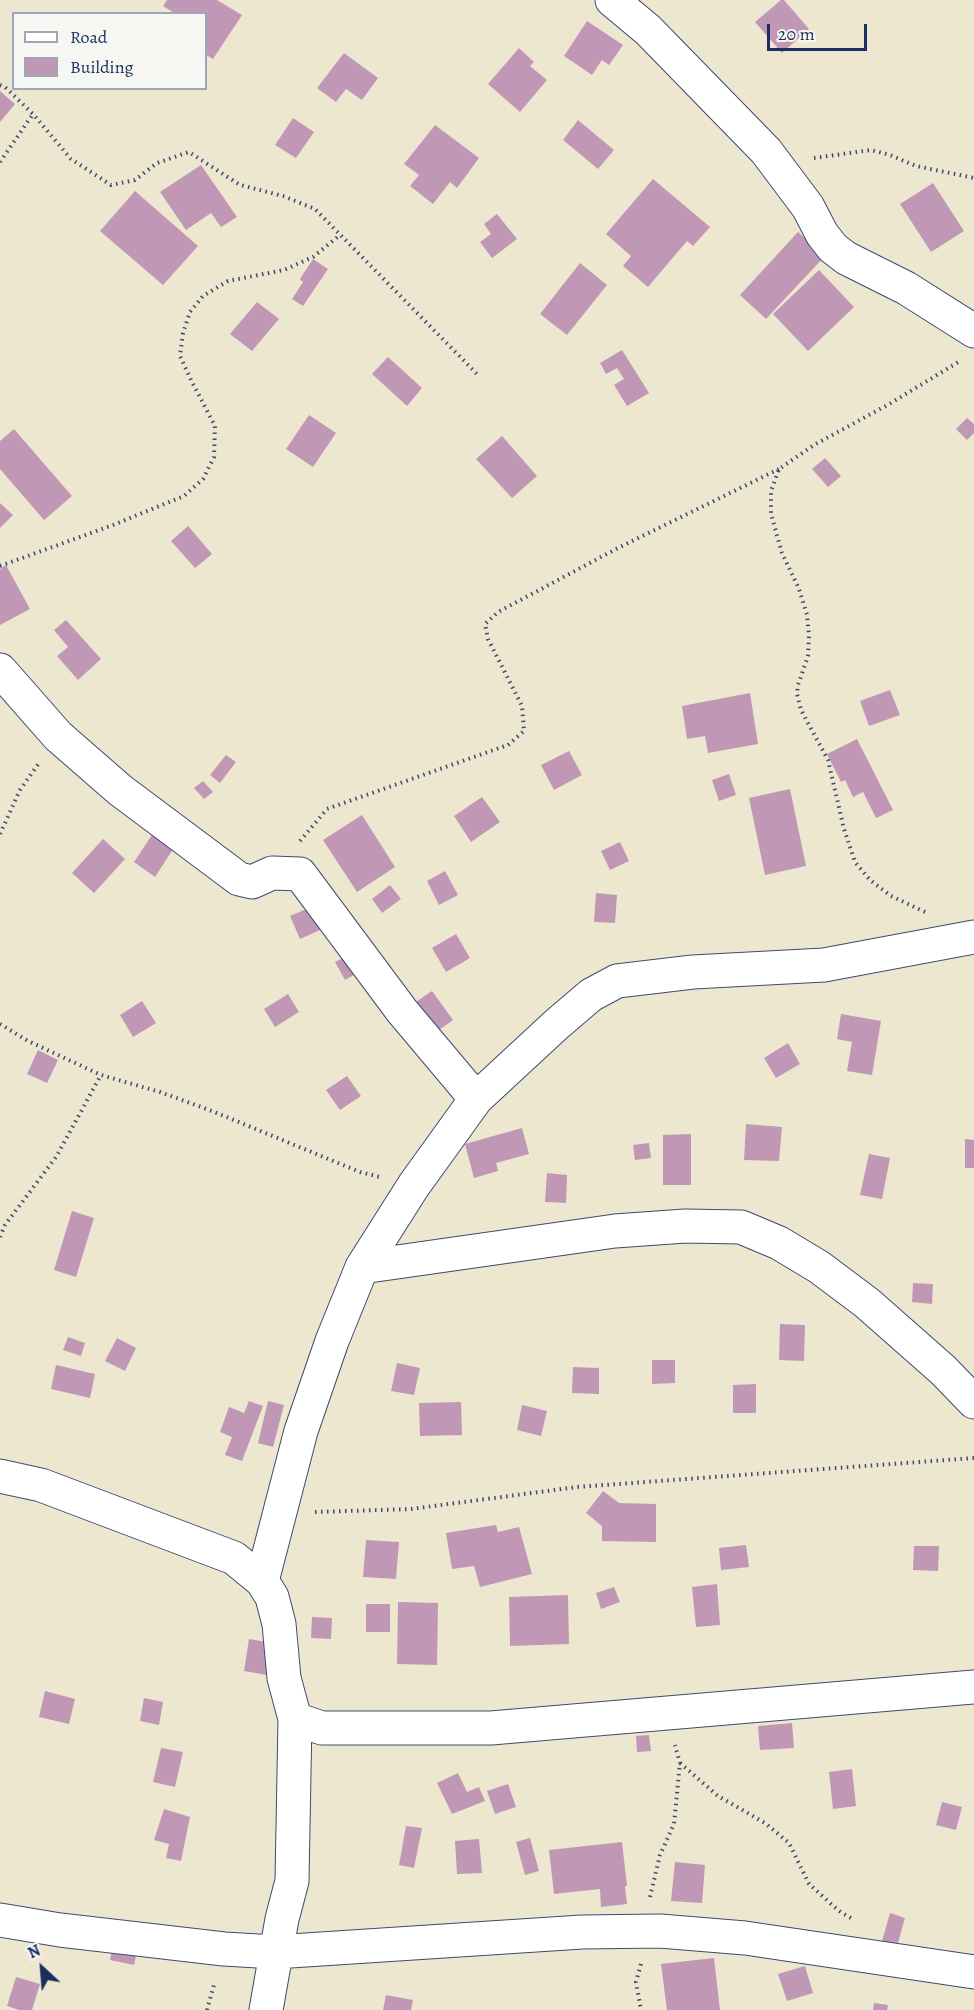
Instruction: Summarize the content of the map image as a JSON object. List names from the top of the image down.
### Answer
{
  "legend": ["Road", "Building"],
  "scale_bar": "20 m",
  "north": "top left"
}
